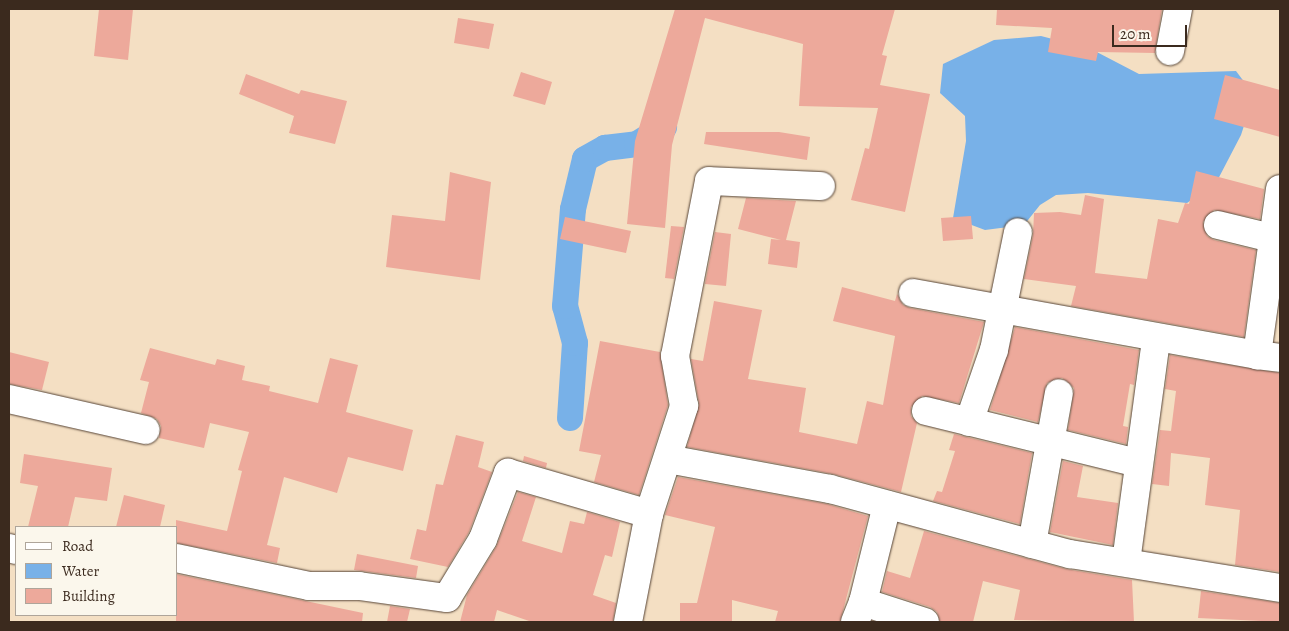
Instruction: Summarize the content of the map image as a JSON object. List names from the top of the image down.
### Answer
{
  "legend": ["Road", "Water", "Building"],
  "scale_bar": "20 m"
}
